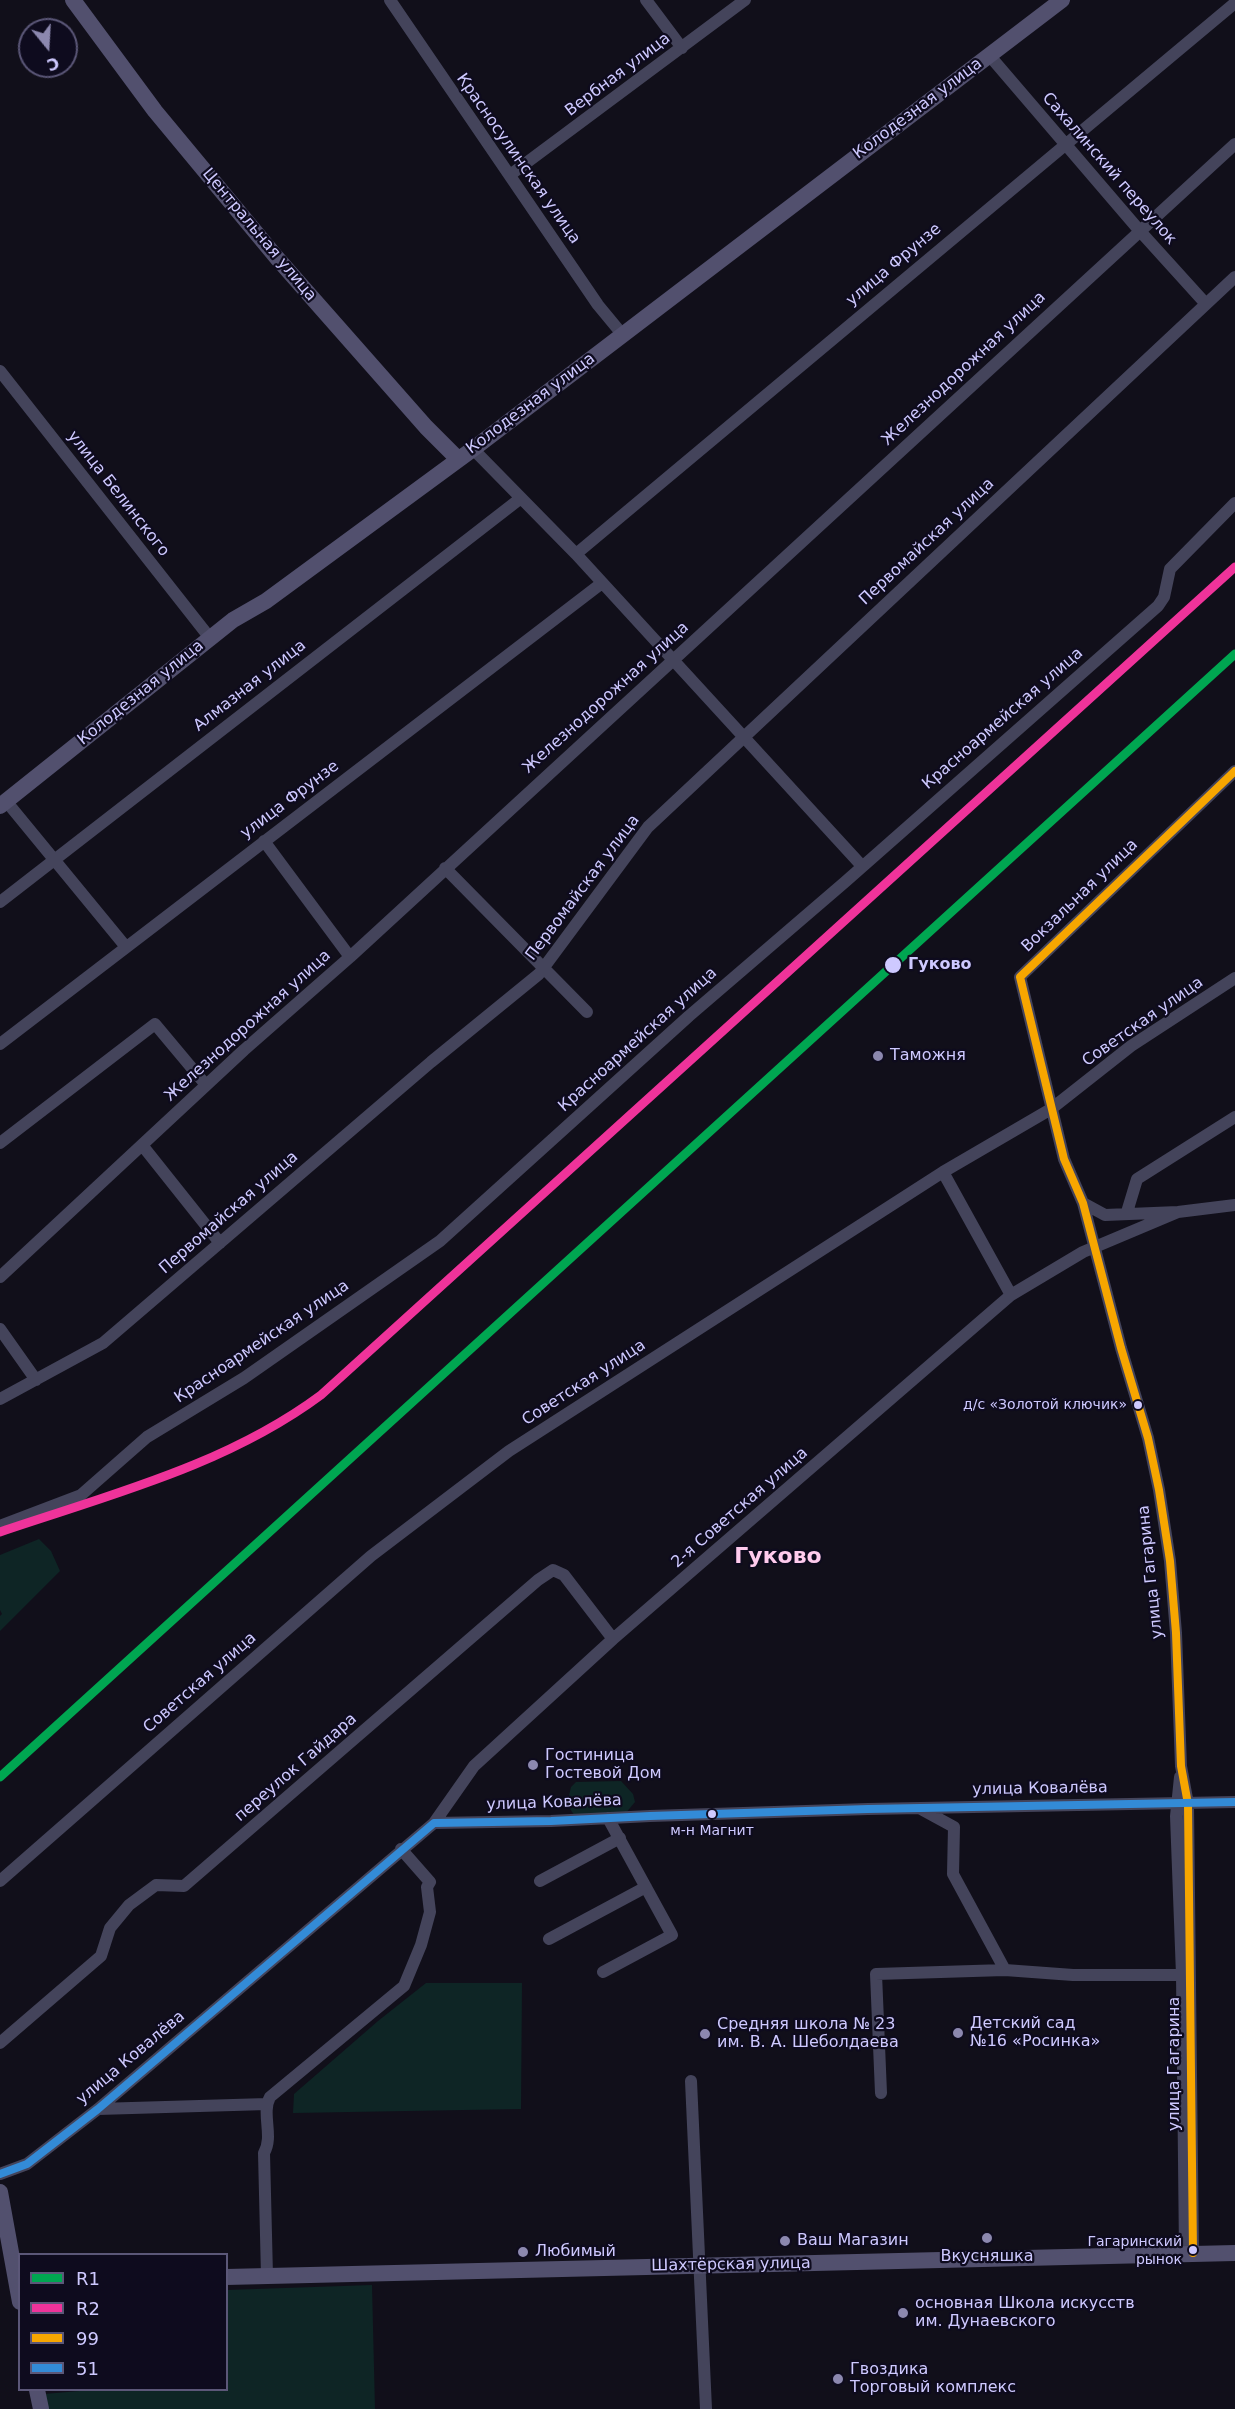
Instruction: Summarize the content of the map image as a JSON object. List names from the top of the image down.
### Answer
{
  "streets": {
    "street": [
      "Вербная улица",
      "Колодезная улица",
      "Красносулинская улица",
      "Сахалинский переулок",
      "Центральная улица",
      "улица Фрунзе",
      "Железнодорожная улица",
      "улица Белинского",
      "Первомайская улица",
      "Алмазная улица",
      "Красноармейская улица",
      "Вокзальная улица",
      "Советская улица",
      "2-я Советская улица",
      "улица Гагарина",
      "переулок Гайдара",
      "улица Ковалёва",
      "Шахтёрская улица"
    ]
  },
  "crossings": [
    ["Вербная улица", "Красносулинская улица"],
    ["Колодезная улица", "Красносулинская улица"],
    ["Колодезная улица", "Сахалинский переулок"],
    ["Колодезная улица", "Центральная улица"],
    ["Колодезная улица", "улица Белинского"],
    ["Сахалинский переулок", "улица Фрунзе"],
    ["Сахалинский переулок", "Железнодорожная улица"],
    ["Сахалинский переулок", "Первомайская улица"],
    ["Вокзальная улица", "Советская улица"],
    ["Вокзальная улица", "улица Гагарина"],
    ["Советская улица", "улица Гагарина"],
    ["2-я Советская улица", "улица Гагарина"],
    ["2-я Советская улица", "переулок Гайдара"],
    ["2-я Советская улица", "улица Ковалёва"],
    ["улица Гагарина", "улица Ковалёва"],
    ["улица Гагарина", "Шахтёрская улица"]
  ],
  "districts": ["Гуково"],
  "places": [
    "Гуково",
    "Таможня",
    "д/с «Золотой ключик»",
    "Гостиница Гостевой Дом",
    "м-н Магнит",
    "Детский сад №16 «Росинка»",
    "Средняя школа № 23 им. В. А. Шеболдаева",
    "Вкусняшка",
    "Ваш Магазин",
    "Гагаринский рынок",
    "Любимый",
    "основная Школа искусств им. Дунаевского",
    "Гвоздика Торговый комплекс"
  ],
  "lines": [
    "transit line R2",
    "transit line R1",
    "transit line 99",
    "transit line 51"
  ],
  "legend": [
    "R1",
    "R2",
    "99",
    "51"
  ],
  "north": "bottom"
}
